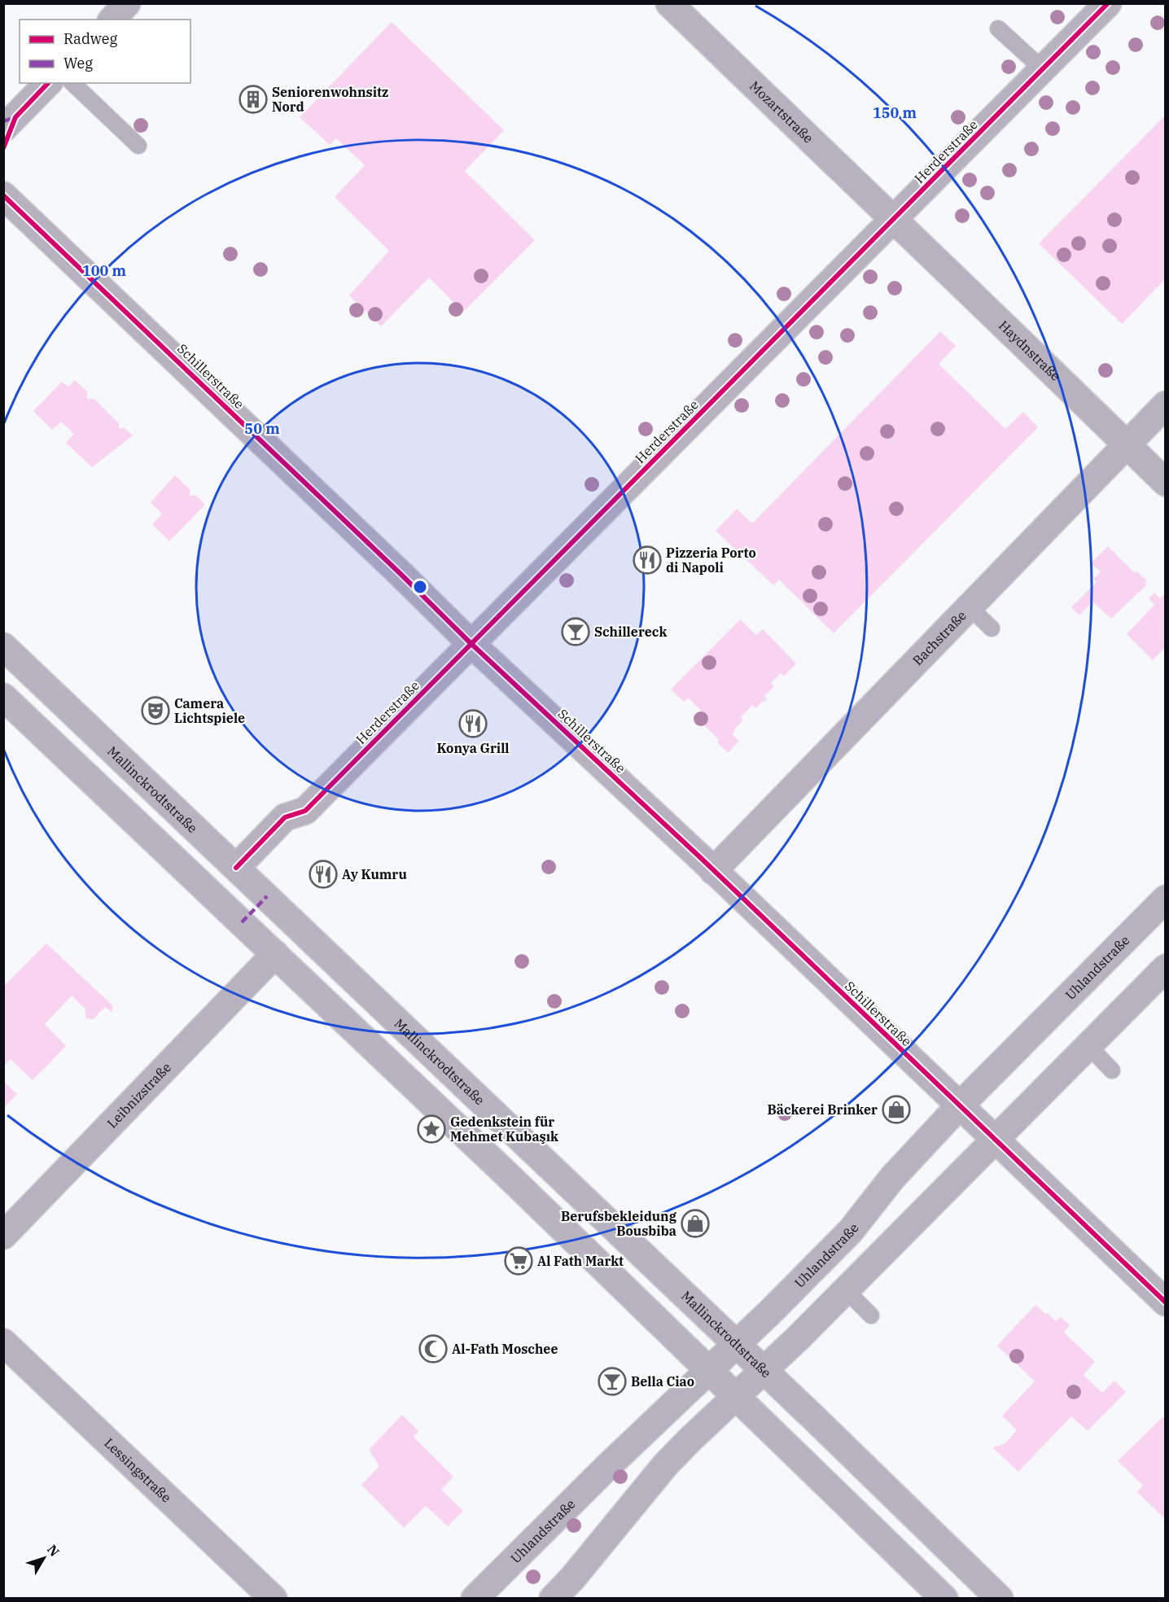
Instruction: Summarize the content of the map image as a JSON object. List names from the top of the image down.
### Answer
{
  "streets": {
    "main road": ["Mallinckrodtstraße"],
    "street": [
      "Mozartstraße",
      "Herderstraße",
      "Haydnstraße",
      "Schillerstraße",
      "Bachstraße",
      "Uhlandstraße",
      "Leibnizstraße",
      "Lessingstraße"
    ]
  },
  "crossings": [
    ["Mozartstraße", "Herderstraße"],
    ["Mozartstraße", "Haydnstraße"],
    ["Herderstraße", "Haydnstraße"],
    ["Herderstraße", "Schillerstraße"],
    ["Herderstraße", "Mallinckrodtstraße"],
    ["Haydnstraße", "Bachstraße"],
    ["Schillerstraße", "Bachstraße"],
    ["Schillerstraße", "Uhlandstraße"],
    ["Mallinckrodtstraße", "Uhlandstraße"]
  ],
  "places": {
    "building": ["Seniorenwohnsitz Nord"],
    "restaurant": ["Pizzeria Porto di Napoli", "Konya Grill", "Ay Kumru"],
    "bar": ["Schillereck", "Bella Ciao"],
    "theatre": ["Camera Lichtspiele"],
    "shop": ["Bäckerei Brinker", "Berufsbekleidung Bousbiba"],
    "place": ["Gedenkstein für Mehmet Kubaşık"],
    "supermarket": ["Al Fath Markt"],
    "mosque": ["Al-Fath Moschee"]
  },
  "legend": ["Radweg", "Weg"],
  "north": "top right",
  "rings": ["150 m", "100 m", "50 m"]
}
